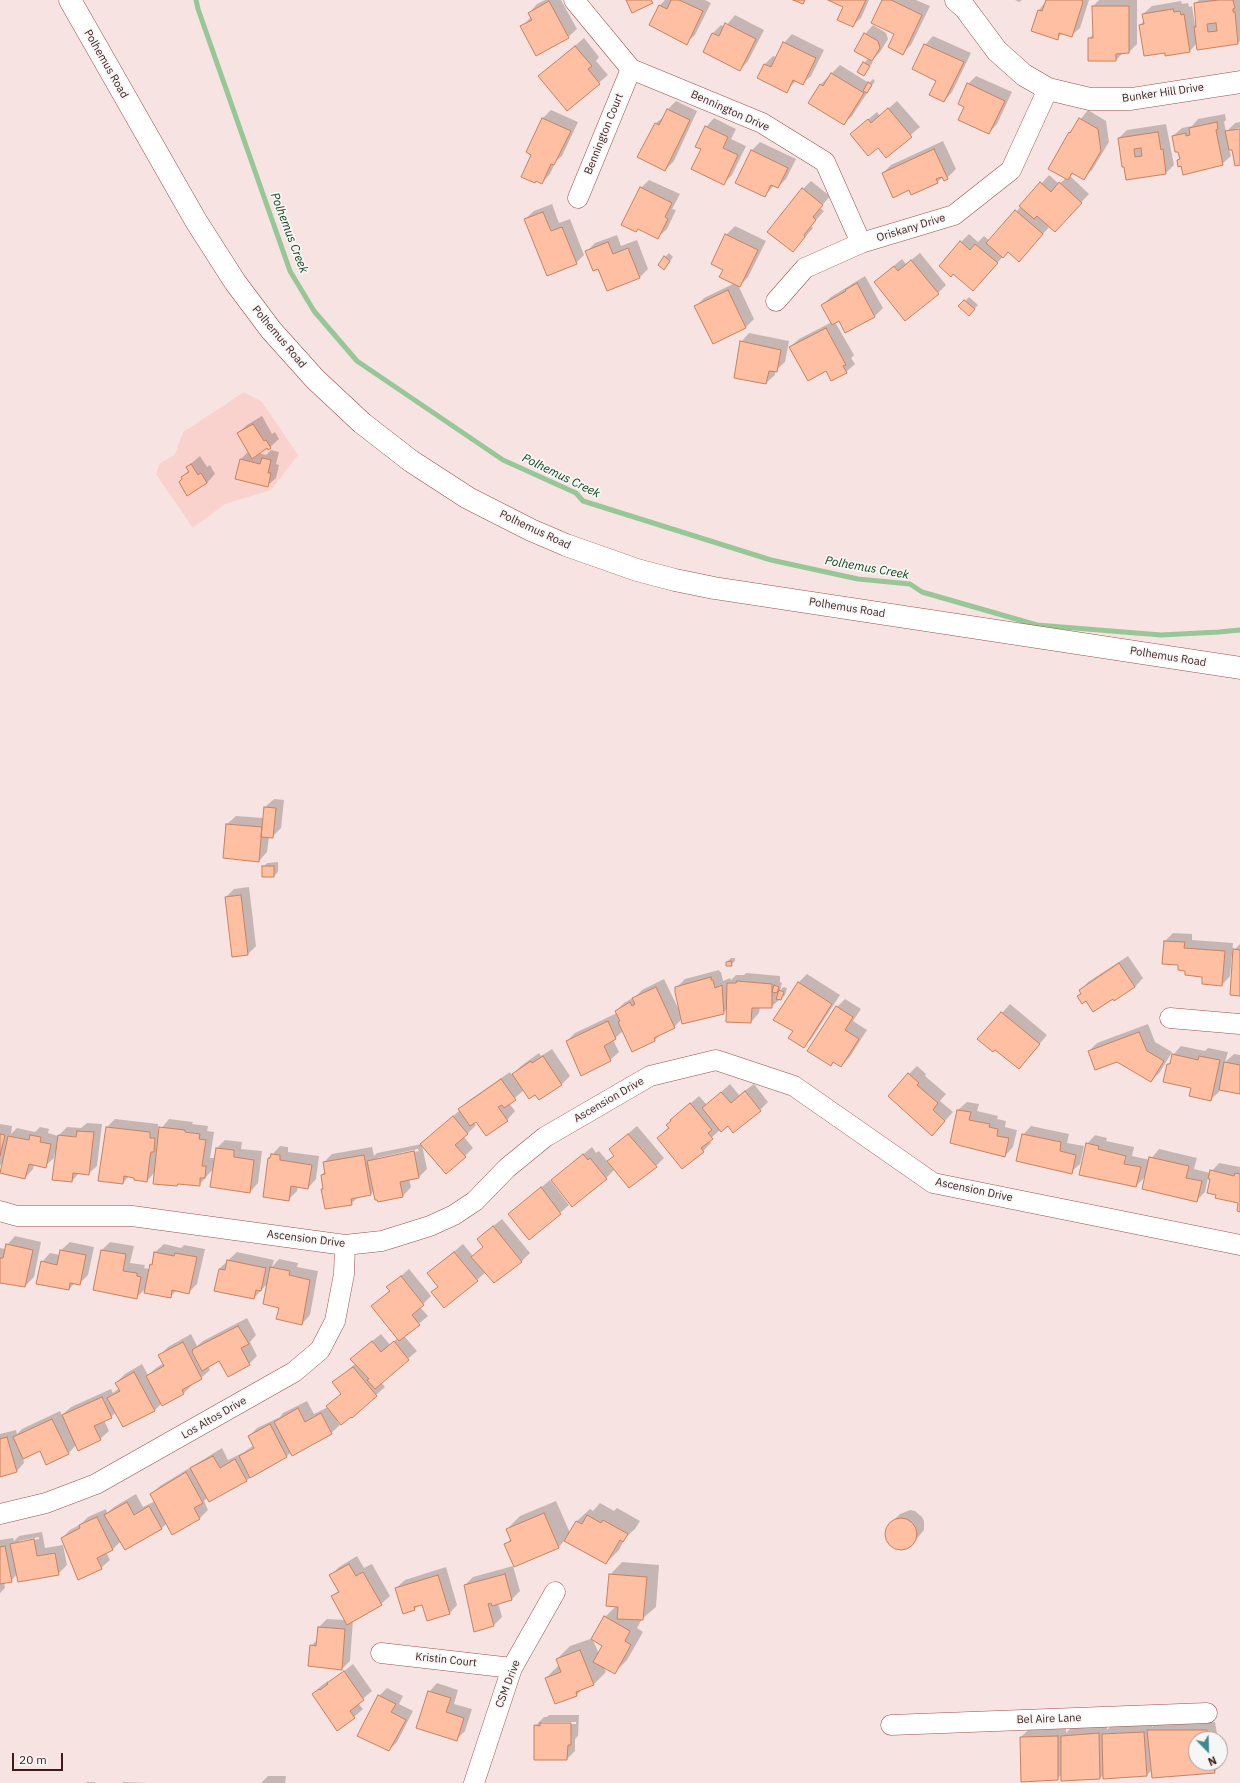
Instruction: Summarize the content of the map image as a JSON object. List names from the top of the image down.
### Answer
{
  "streets": {
    "main road": ["Polhemus Road", "Bunker Hill Drive"],
    "street": [
      "Bennington Drive",
      "Bennington Court",
      "Oriskany Drive",
      "Ascension Drive",
      "Los Altos Drive",
      "Kristin Court",
      "CSM Drive",
      "Bel Aire Lane"
    ]
  },
  "crossings": [
    ["Bunker Hill Drive", "Oriskany Drive"],
    ["Bennington Drive", "Bennington Court"],
    ["Bennington Drive", "Oriskany Drive"],
    ["Ascension Drive", "Los Altos Drive"],
    ["Kristin Court", "CSM Drive"]
  ],
  "water": ["Polhemus Creek"],
  "scale_bar": "20 m",
  "north": "bottom right"
}
